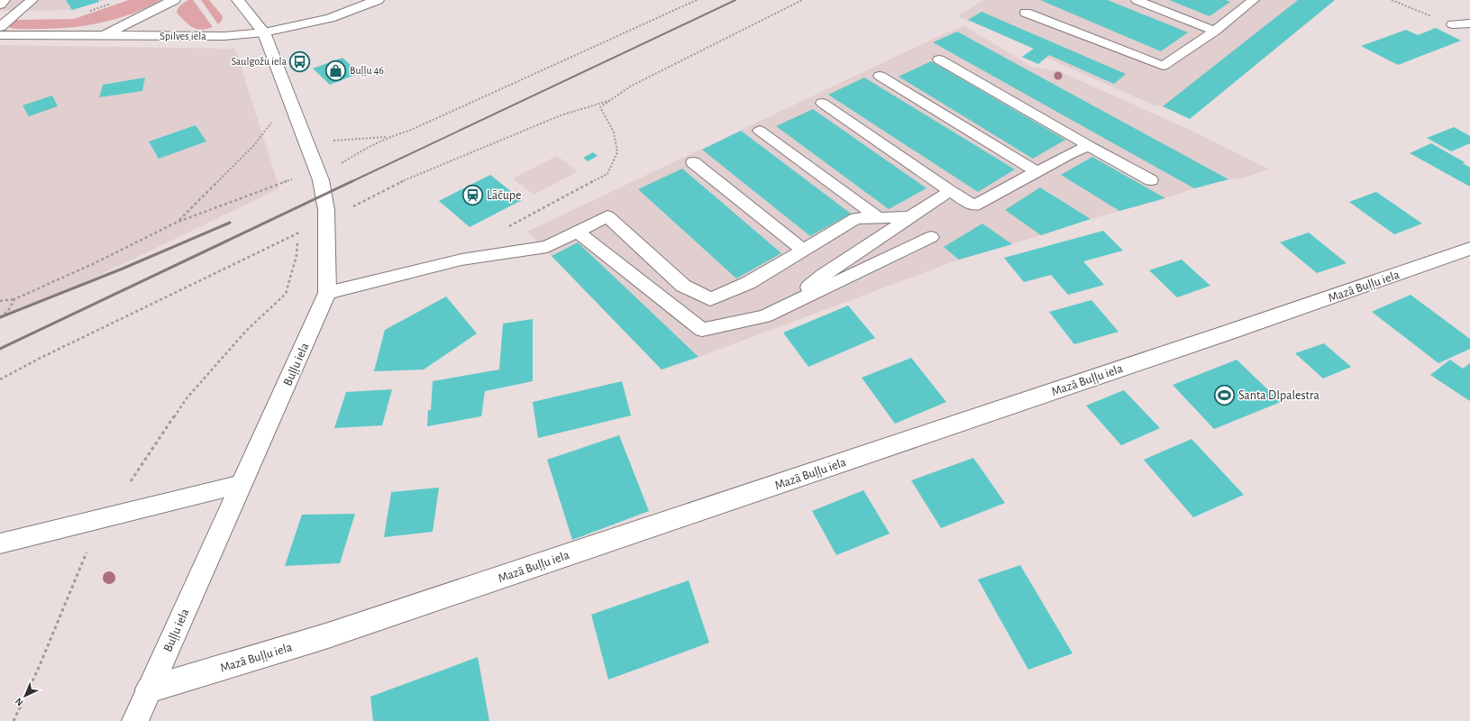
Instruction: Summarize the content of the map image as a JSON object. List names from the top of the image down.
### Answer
{
  "streets": {
    "street": ["Spilves iela", "Mazā Buļļu iela", "Buļļu iela"]
  },
  "crossings": [
    ["Spilves iela", "Buļļu iela"],
    ["Mazā Buļļu iela", "Buļļu iela"]
  ],
  "places": {
    "bus stop": ["Saulgožu iela"],
    "shop": ["Buļļu 46"],
    "station": ["Lāčupe"],
    "sports": ["Santa DIpalestra"]
  },
  "north": "bottom left"
}
